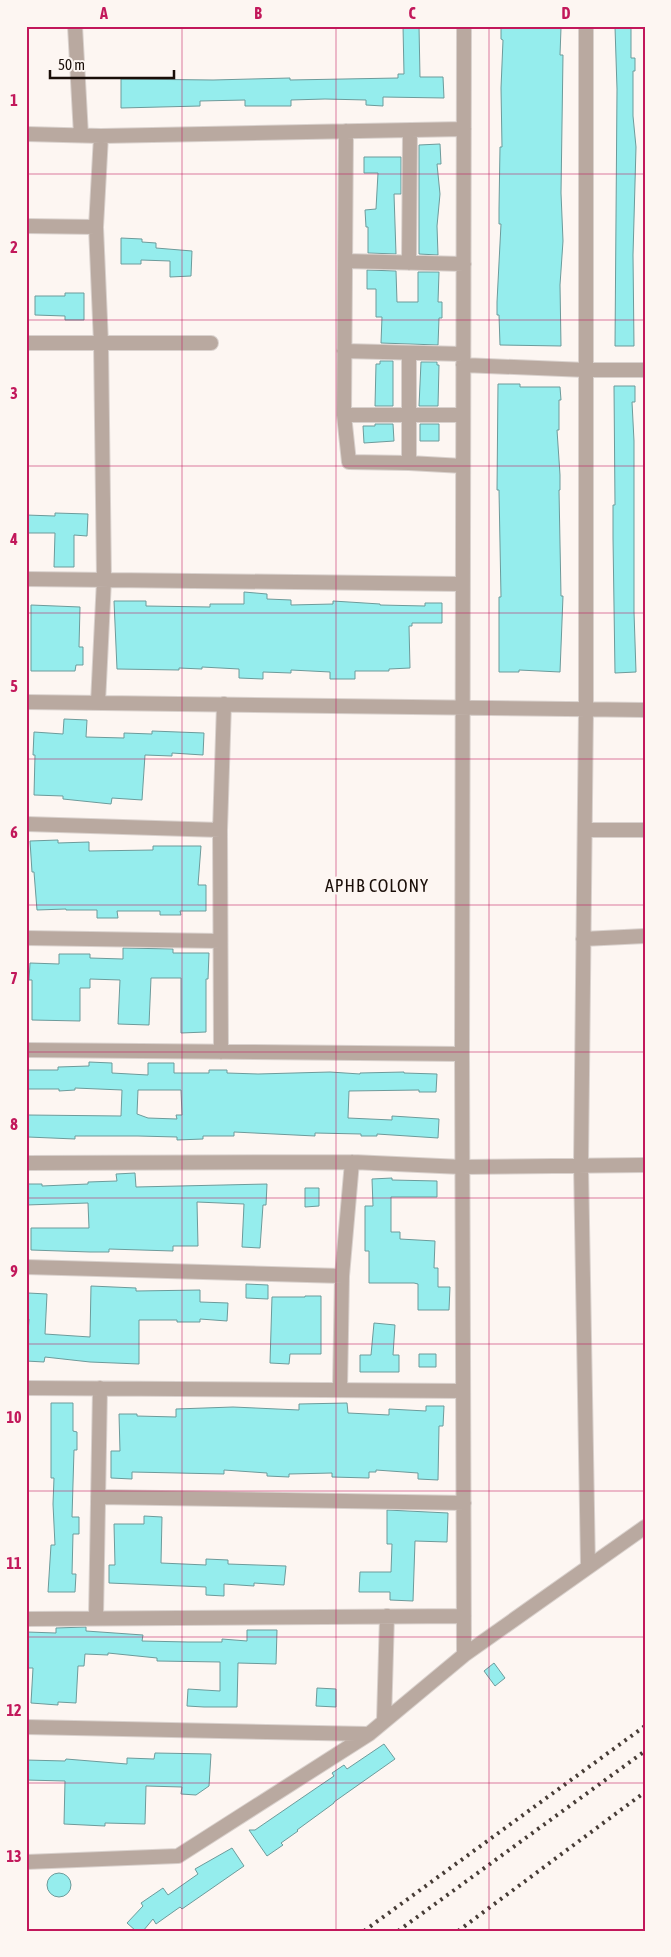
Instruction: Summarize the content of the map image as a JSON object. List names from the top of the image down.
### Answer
{
  "districts": ["APHB COLONY"],
  "scale_bar": "50 m",
  "grid": {
    "columns": [
      "A",
      "B",
      "C",
      "D"
    ],
    "rows": [
      "1",
      "2",
      "3",
      "4",
      "5",
      "6",
      "7",
      "8",
      "9",
      "10",
      "11",
      "12",
      "13"
    ]
  }
}
